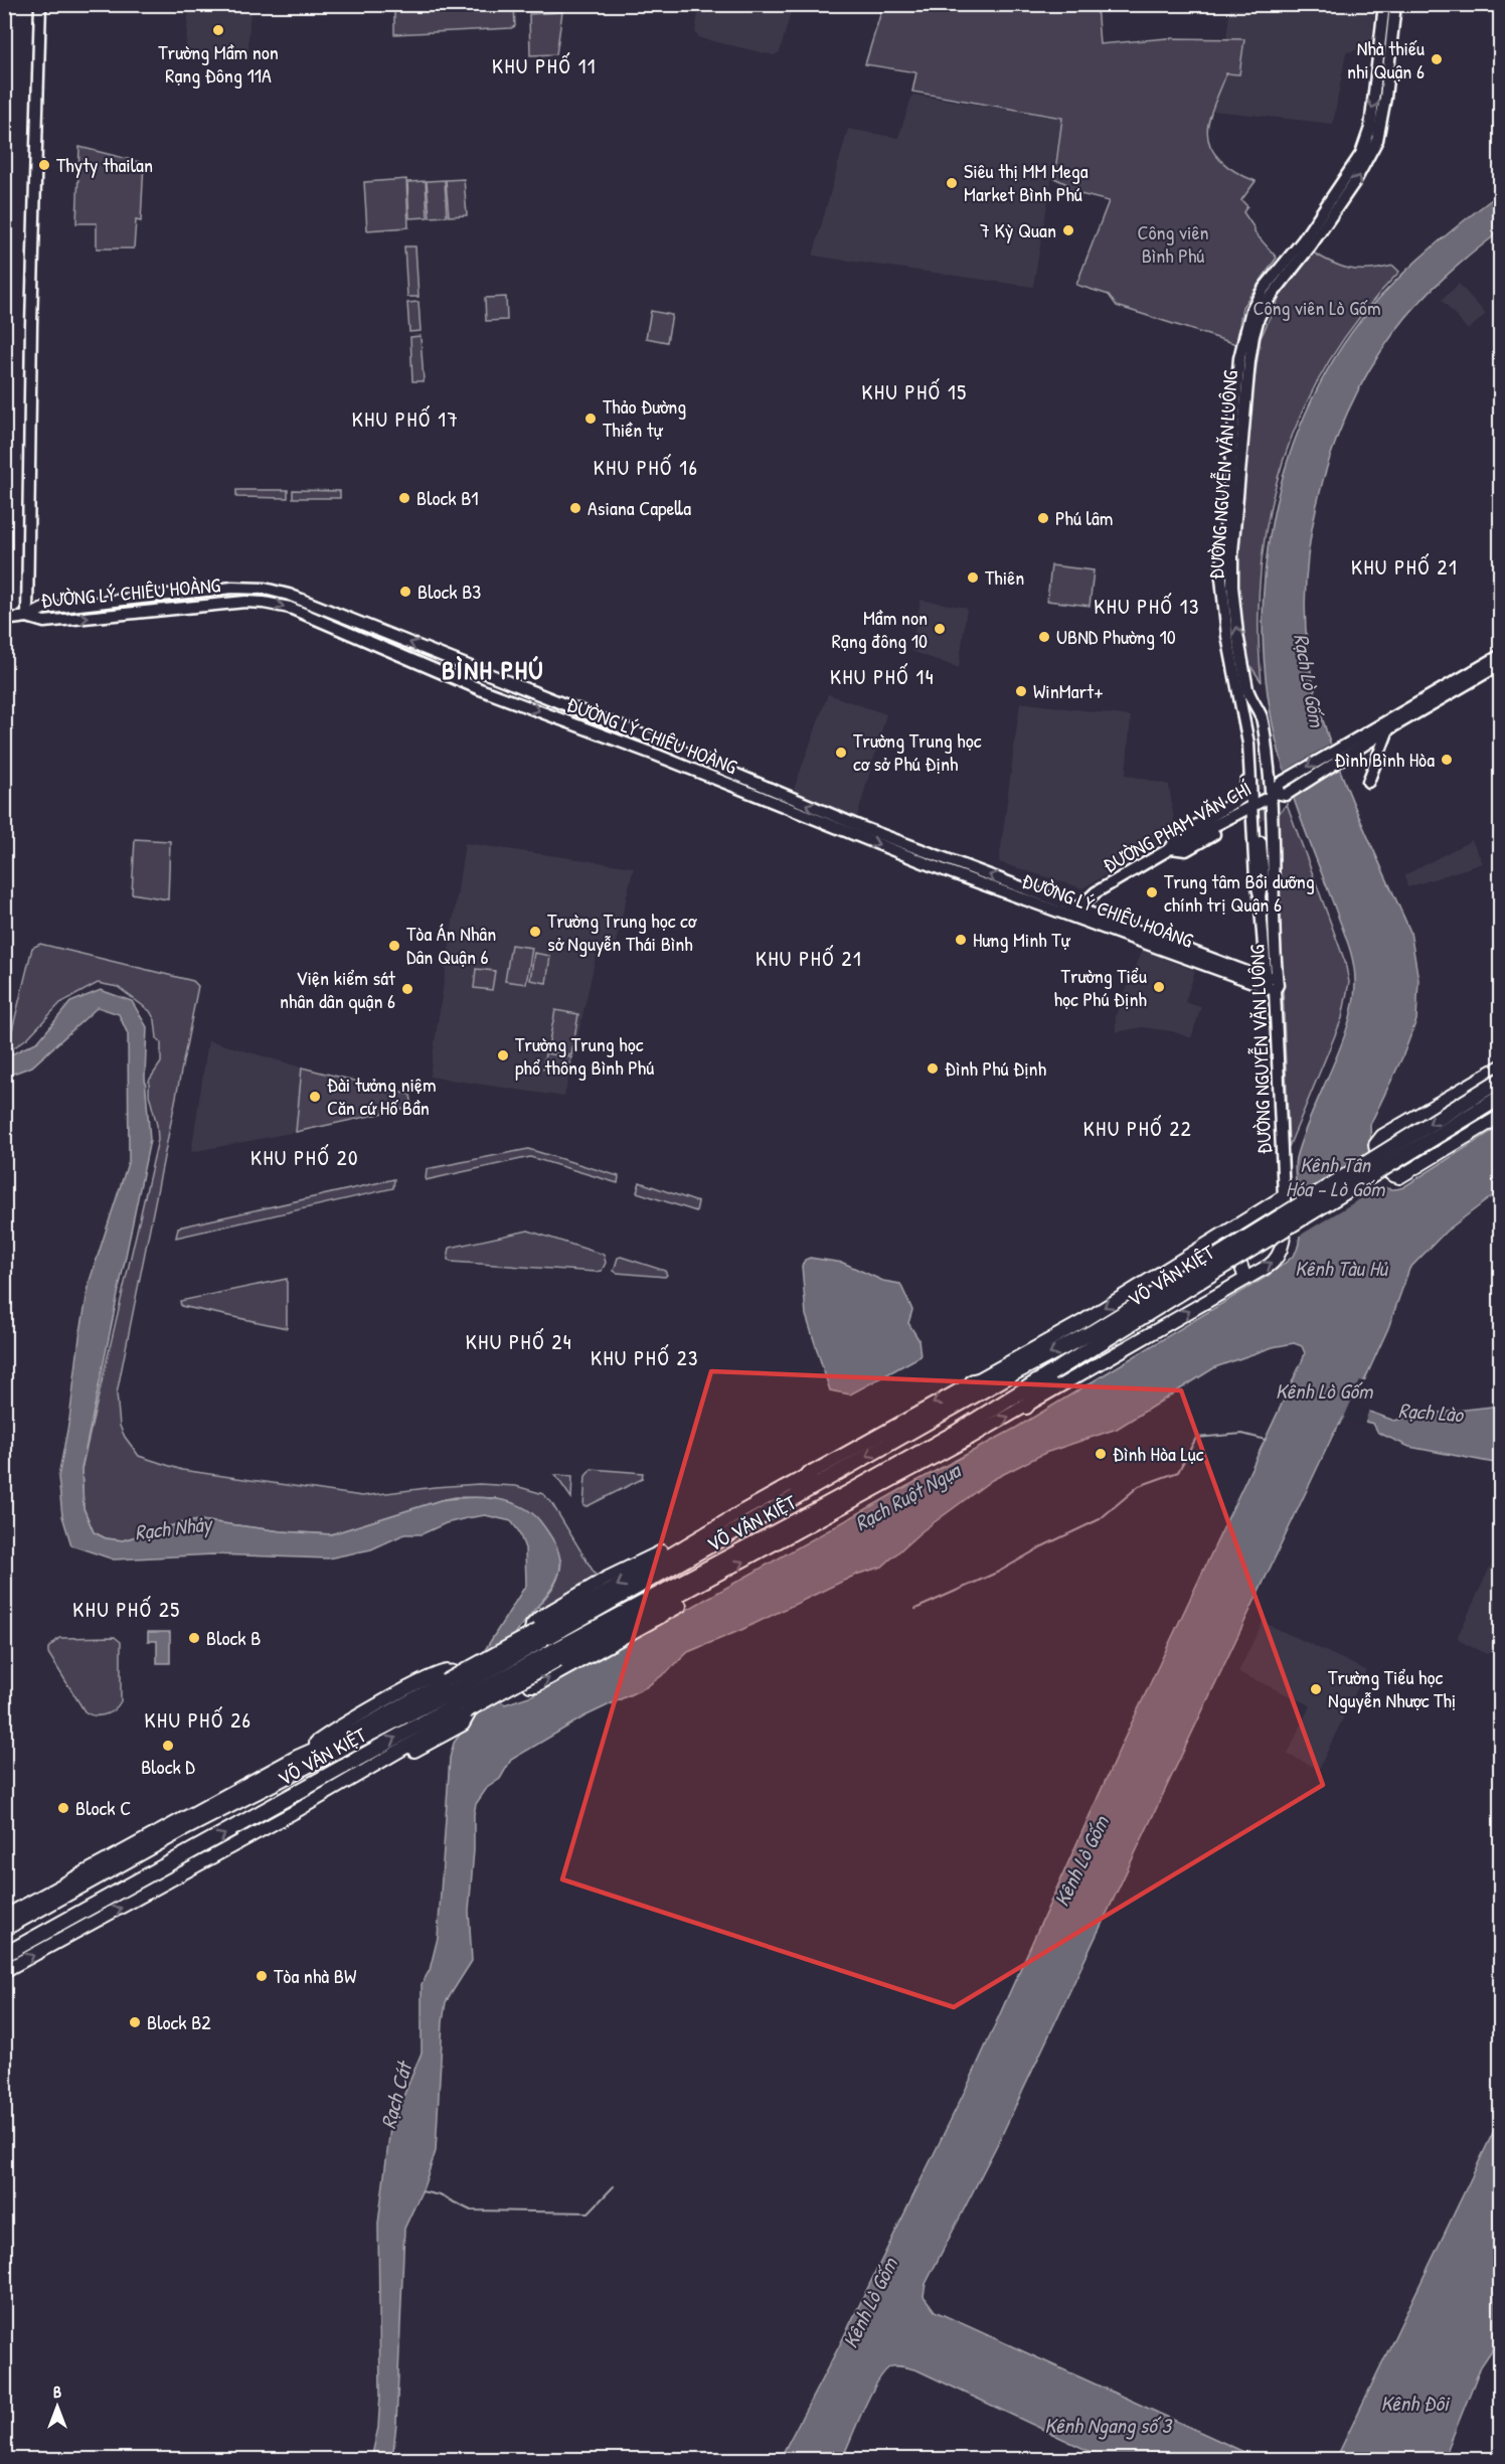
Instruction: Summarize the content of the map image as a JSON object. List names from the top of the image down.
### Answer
{
  "streets": {
    "highway": ["VÕ VĂN KIỆT"],
    "main road": ["ĐƯỜNG NGUYỄN VĂN LUÔNG", "ĐƯỜNG LÝ CHIÊU HOÀNG", "ĐƯỜNG PHẠM VĂN CHÍ"]
  },
  "crossings": [
    ["ĐƯỜNG NGUYỄN VĂN LUÔNG", "ĐƯỜNG LÝ CHIÊU HOÀNG"],
    ["ĐƯỜNG NGUYỄN VĂN LUÔNG", "ĐƯỜNG PHẠM VĂN CHÍ"],
    ["ĐƯỜNG NGUYỄN VĂN LUÔNG", "VÕ VĂN KIỆT"],
    ["ĐƯỜNG LÝ CHIÊU HOÀNG", "ĐƯỜNG PHẠM VĂN CHÍ"]
  ],
  "districts": [
    "KHU PHỐ 11",
    "KHU PHỐ 15",
    "KHU PHỐ 17",
    "KHU PHỐ 16",
    "KHU PHỐ 21",
    "KHU PHỐ 13",
    "BÌNH PHÚ",
    "KHU PHỐ 14",
    "KHU PHỐ 21",
    "KHU PHỐ 22",
    "KHU PHỐ 20",
    "KHU PHỐ 24",
    "KHU PHỐ 23",
    "KHU PHỐ 25",
    "KHU PHỐ 26"
  ],
  "water": [
    "Rạch Lò Gốm",
    "Kênh Tân Hóa - Lò Gốm",
    "Kênh Tàu Hủ",
    "Kênh Lò Gốm",
    "Rạch Lào",
    "Rạch Ruột Ngựa",
    "Rạch Nhảy",
    "Rạch Cát",
    "Kênh Đôi",
    "Kênh Ngang số 3"
  ],
  "parks": ["Công viên Bình Phú", "Công viên Lò Gốm"],
  "places": [
    "Trường Mầm non Rạng Đông 11A",
    "Nhà thiếu nhi Quận 6",
    "Thyty thailan",
    "Siêu thị MM Mega Market Bình Phú",
    "7 Kỳ Quan",
    "Thảo Đường Thiền tự",
    "Block B1",
    "Asiana Capella",
    "Phú lâm",
    "Thiên",
    "Block B3",
    "Mầm non Rạng đông 10",
    "UBND Phường 10",
    "WinMart+",
    "Trường Trung học cơ sở Phú Định",
    "Đình Bình Hòa",
    "Trung tâm Bồi dưỡng chính trị Quận 6",
    "Trường Trung học cơ sở Nguyễn Thái Bình",
    "Hưng Minh Tự",
    "Tòa Án Nhân Dân Quận 6",
    "Trường Tiểu học Phú Định",
    "Viện kiểm sát nhân dân quận 6",
    "Trường Trung học phổ thông Bình Phú",
    "Đình Phú Định",
    "Đài tưởng niệm Căn cứ Hố Bần",
    "Đình Hòa Lục",
    "Block B",
    "Trường Tiểu học Nguyễn Nhược Thị",
    "Block D",
    "Block C",
    "Tòa nhà BW",
    "Block B2"
  ],
  "north": "top"
}
